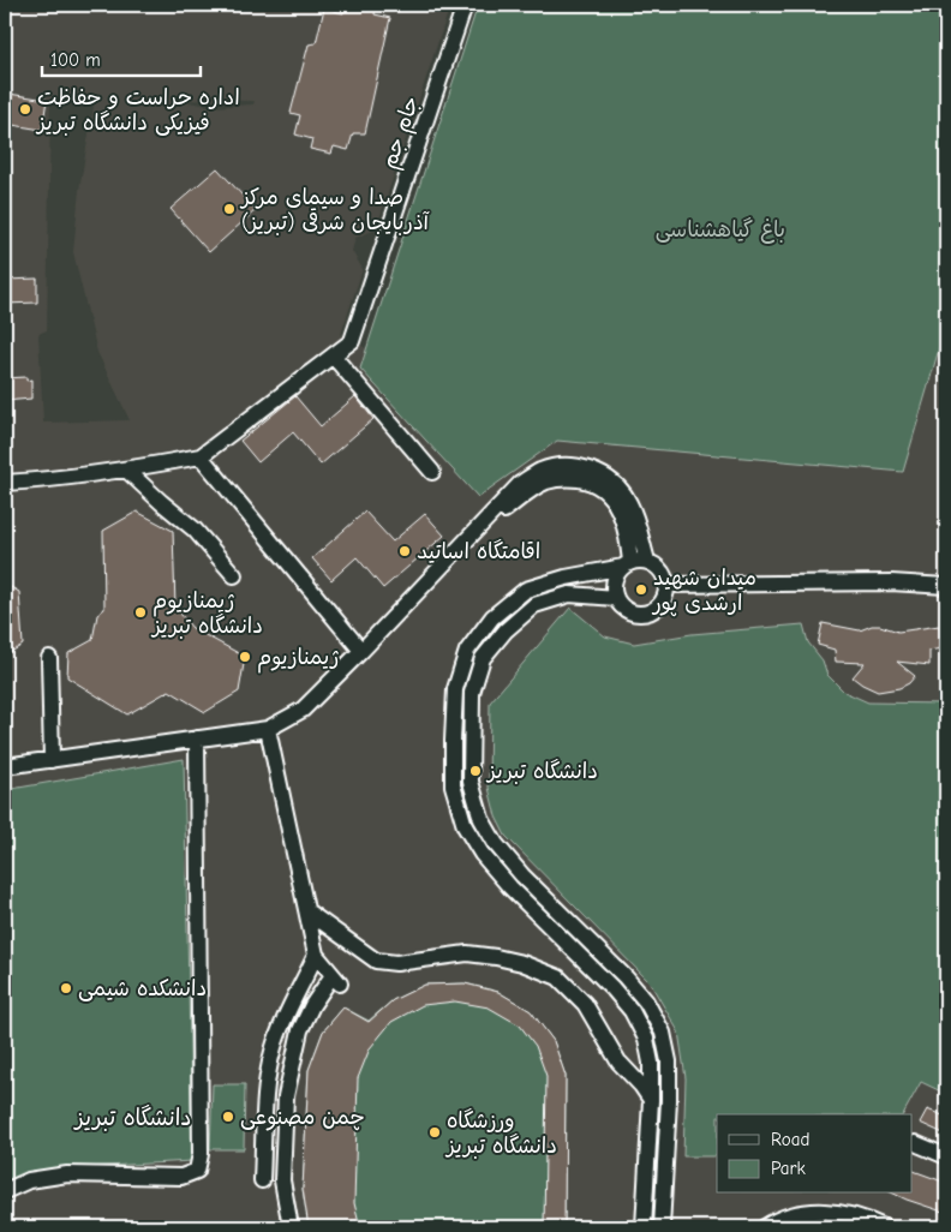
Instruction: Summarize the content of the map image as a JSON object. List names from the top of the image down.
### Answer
{
  "streets": {
    "street": ["جام جم"]
  },
  "districts": ["دانشگاه تبریز"],
  "parks": ["باغ گیاهشناسی"],
  "places": [
    "اداره حراست و حفاظت فیزیکی دانشگاه تبریز",
    "صدا و سیمای مرکز آذربایجان شرقی (تبریز)",
    "اقامتگاه اساتید",
    "میدان شهید ارشدی پور",
    "ژیمنازیوم دانشگاه تبریز",
    "ژیمنازیوم",
    "دانشگاه تبریز",
    "دانشکده شیمی",
    "چمن مصنوعی",
    "ورزشگاه دانشگاه تبریز"
  ],
  "legend": ["Road", "Park"],
  "scale_bar": "100 m"
}
